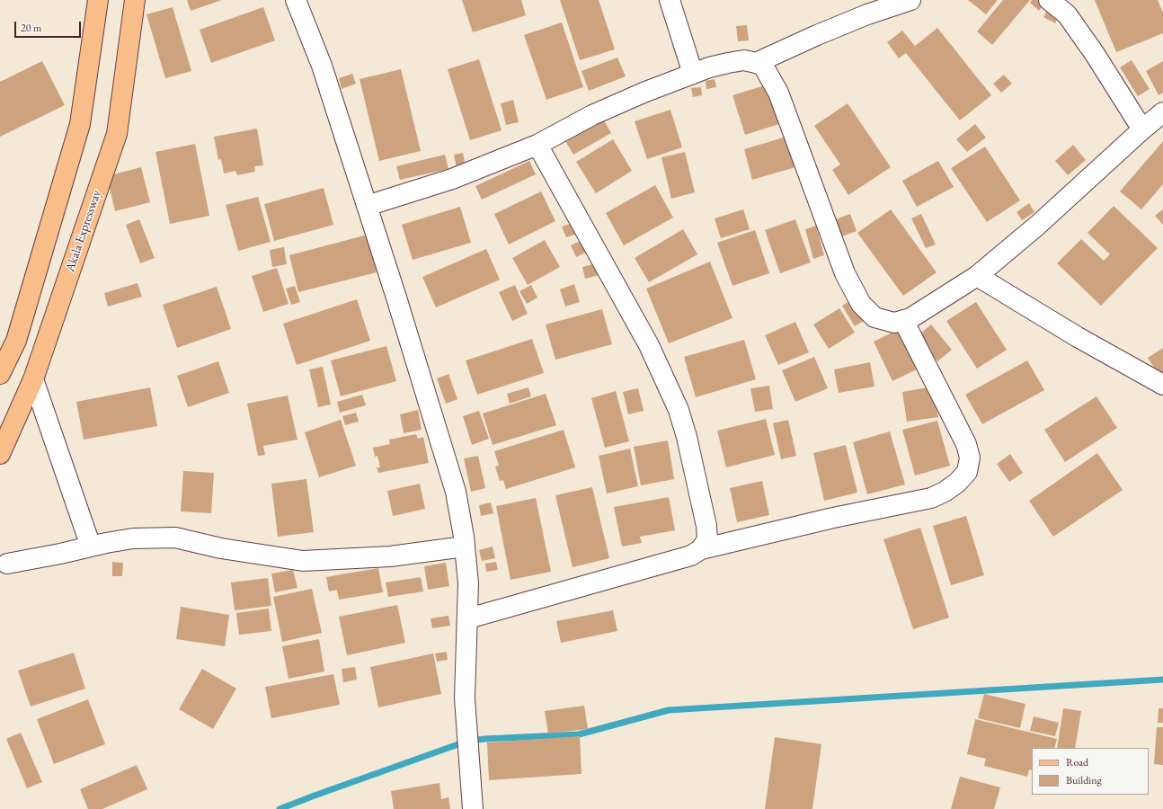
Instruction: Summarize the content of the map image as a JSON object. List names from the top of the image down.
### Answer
{
  "streets": {
    "main road": ["Akala Expressway"]
  },
  "legend": ["Road", "Building"],
  "scale_bar": "20 m"
}
